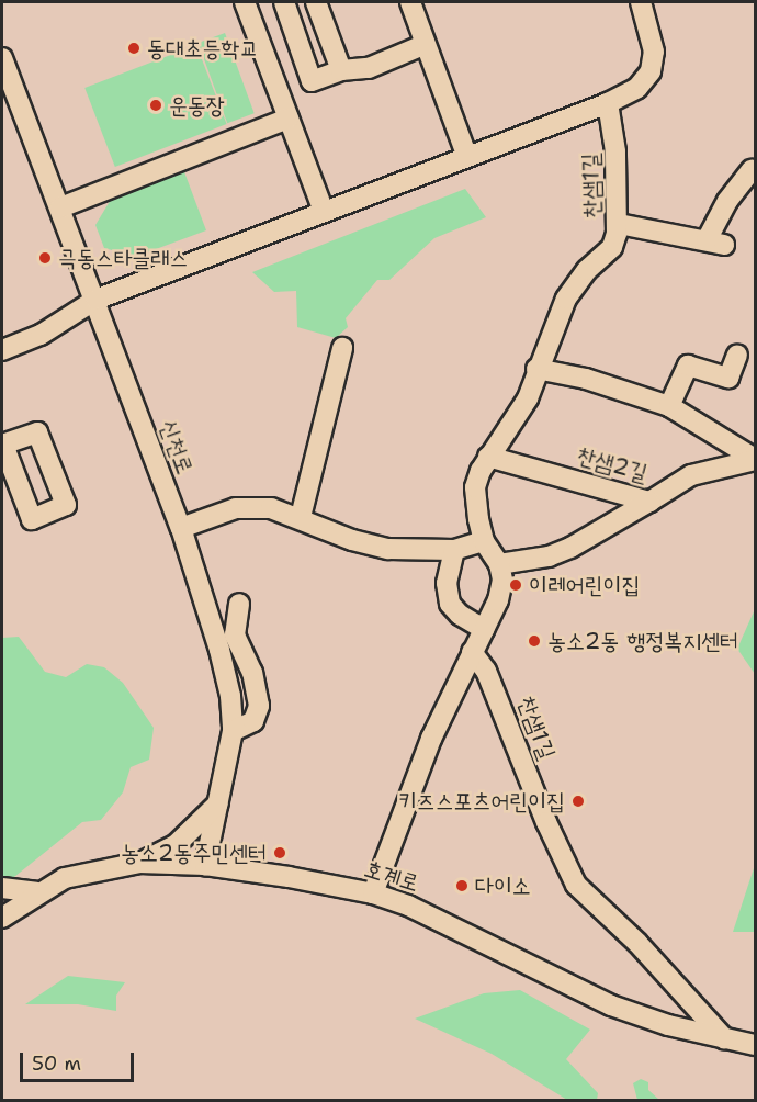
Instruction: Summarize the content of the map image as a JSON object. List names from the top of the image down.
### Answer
{
  "streets": {
    "street": [
      "찬샘1길",
      "신천로",
      "찬샘2길",
      "호계로"
    ]
  },
  "crossings": [
    ["찬샘1길", "찬샘2길"],
    ["찬샘1길", "호계로"],
    ["신천로", "호계로"]
  ],
  "places": [
    "동대초등학교",
    "운동장",
    "극동스타클래스",
    "이레어린이집",
    "농소2동 행정복지센터",
    "키즈스포츠어린이집",
    "농소2동주민센터",
    "다이소"
  ],
  "scale_bar": "50 m"
}
